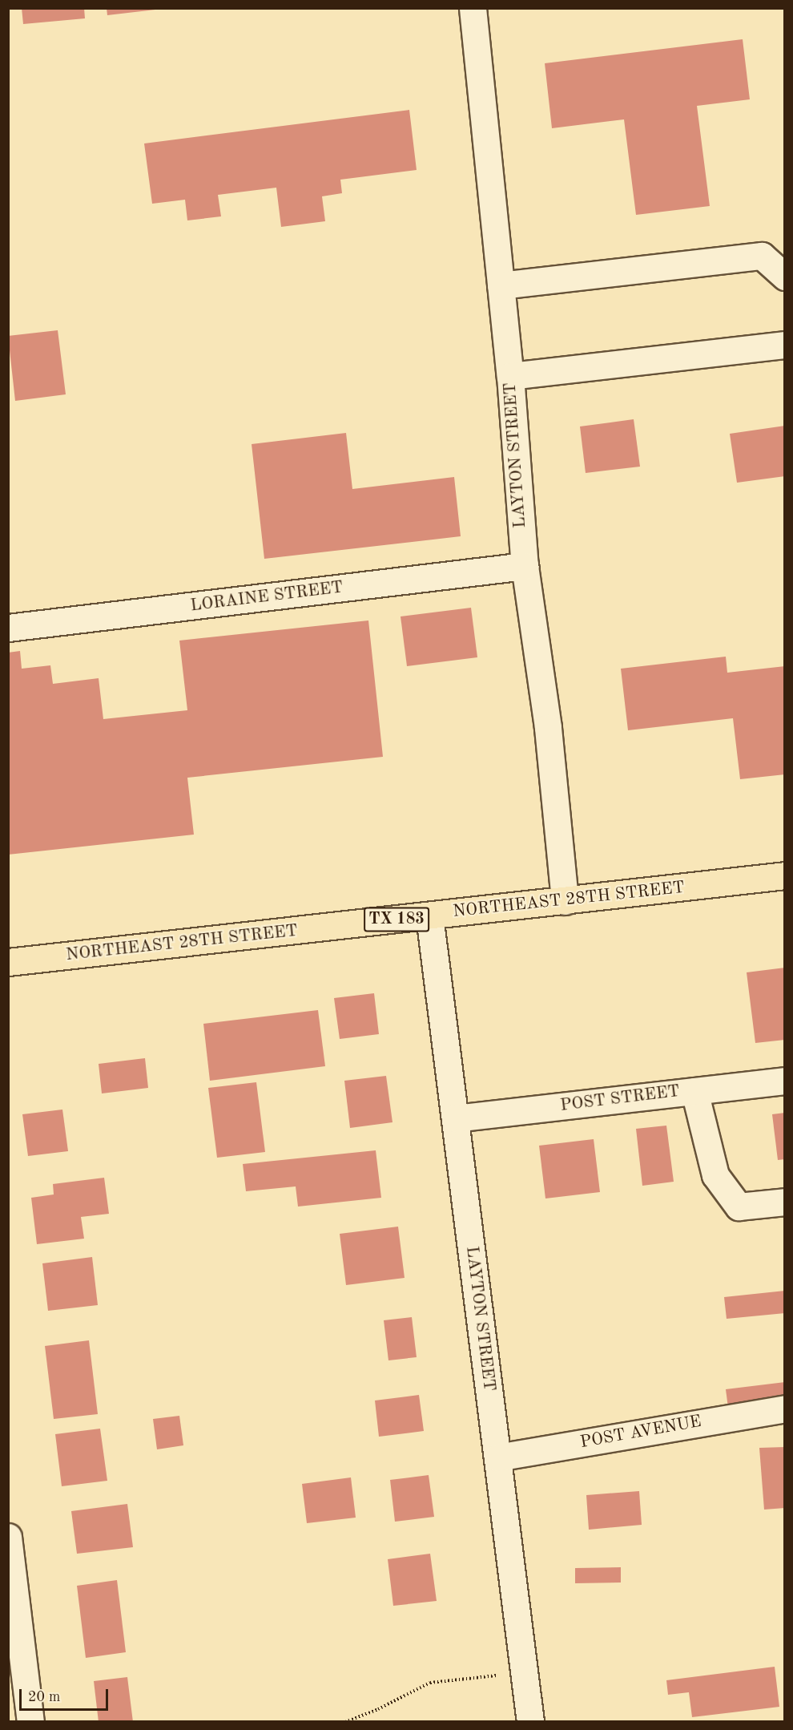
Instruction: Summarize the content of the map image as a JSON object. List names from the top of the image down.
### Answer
{
  "streets": {
    "main road": ["NORTHEAST 28TH STREET", "TX 183"],
    "street": [
      "LAYTON STREET",
      "LORAINE STREET",
      "POST STREET",
      "POST AVENUE"
    ]
  },
  "crossings": [
    ["LAYTON STREET", "LORAINE STREET"],
    ["LAYTON STREET", "NORTHEAST 28TH STREET"],
    ["LAYTON STREET", "POST STREET"],
    ["LAYTON STREET", "POST AVENUE"]
  ],
  "scale_bar": "20 m"
}
